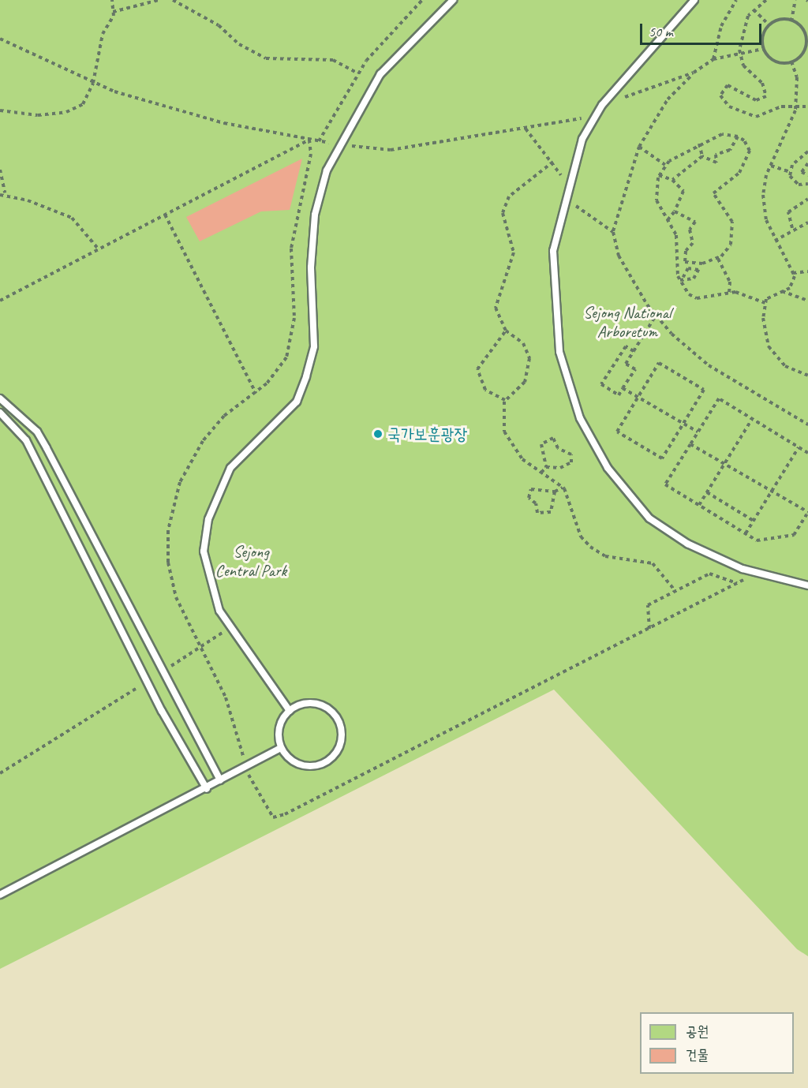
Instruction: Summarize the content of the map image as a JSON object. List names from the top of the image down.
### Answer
{
  "parks": ["Sejong National Arboretum", "Sejong Central Park"],
  "places": ["국가보훈광장"],
  "legend": ["공원", "건물"],
  "scale_bar": "50 m"
}
